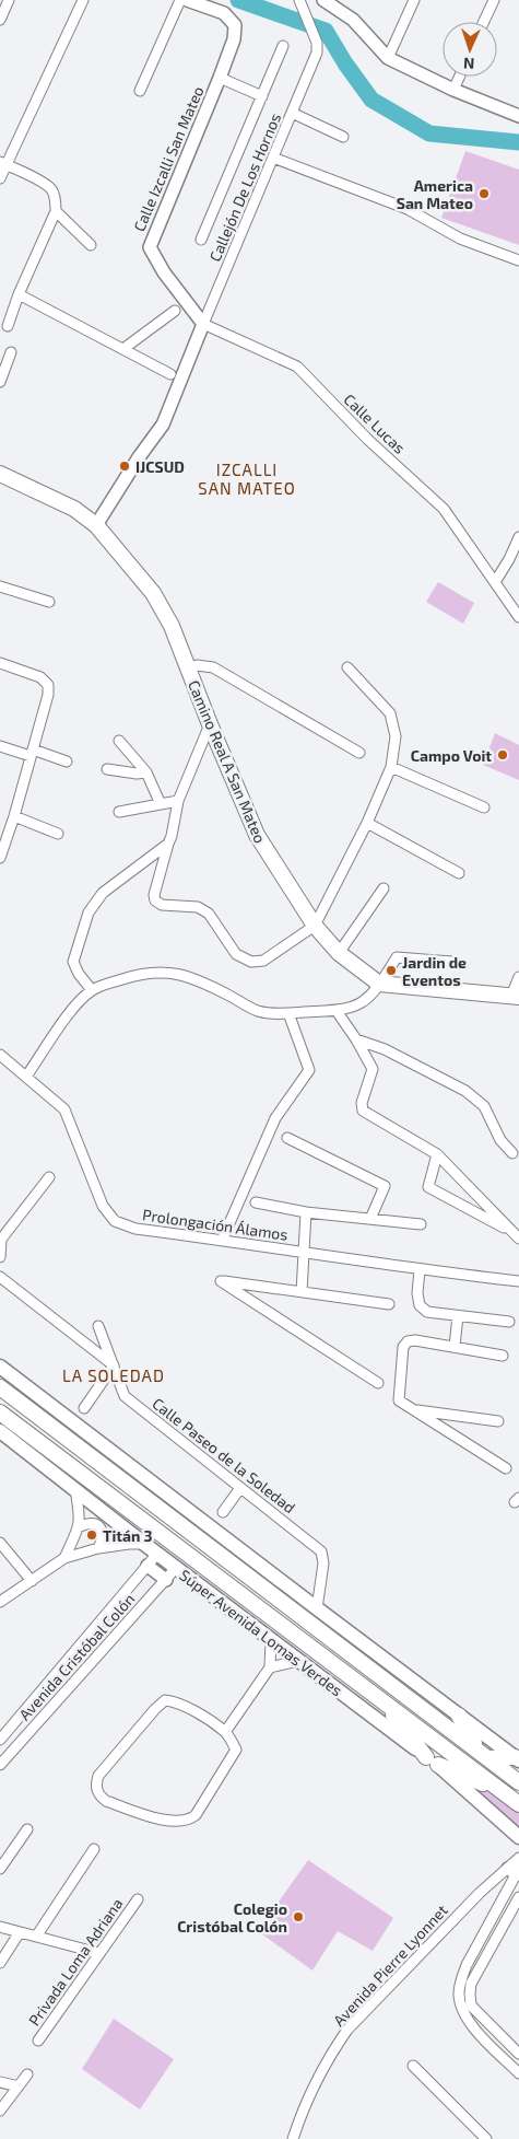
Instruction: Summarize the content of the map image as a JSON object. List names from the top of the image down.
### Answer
{
  "streets": {
    "main road": ["Camino Real A San Mateo", "Súper Avenida Lomas Verdes"],
    "street": [
      "Calle Izcalli San Mateo",
      "Callejón De Los Hornos",
      "Calle Lucas",
      "Prolongación Álamos",
      "Calle Paseo de la Soledad",
      "Avenida Cristóbal Colón",
      "Privada Loma Adriana",
      "Avenida Pierre Lyonnet"
    ]
  },
  "crossings": [
    ["Calle Izcalli San Mateo", "Callejón De Los Hornos"],
    ["Calle Izcalli San Mateo", "Calle Lucas"],
    ["Callejón De Los Hornos", "Calle Lucas"],
    ["Súper Avenida Lomas Verdes", "Avenida Cristóbal Colón"]
  ],
  "districts": ["IZCALLI SAN MATEO", "LA SOLEDAD"],
  "places": [
    "America San Mateo",
    "IJCSUD",
    "Campo Voit",
    "Jardin de Eventos",
    "Titán 3",
    "Colegio Cristóbal Colón"
  ],
  "north": "bottom"
}
